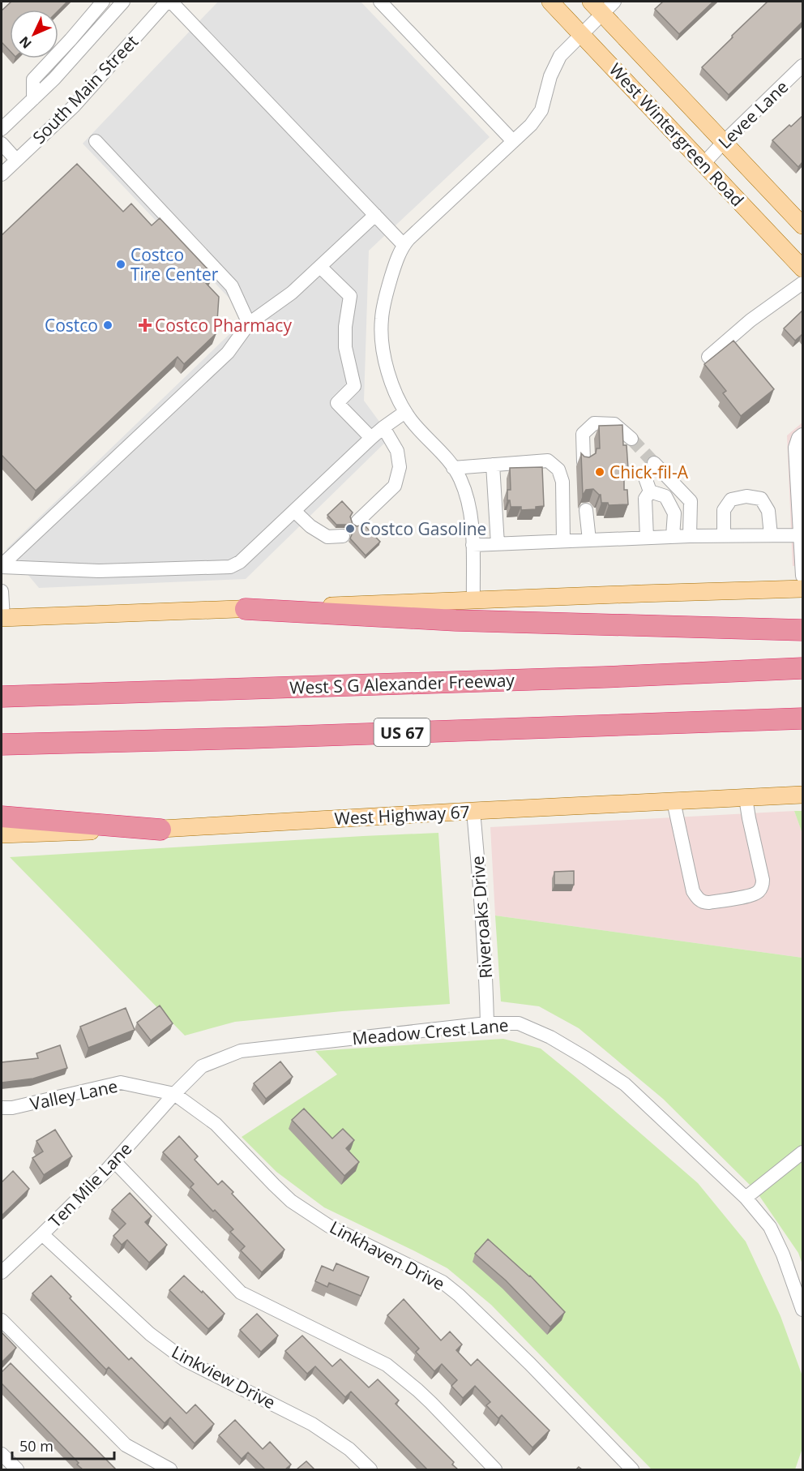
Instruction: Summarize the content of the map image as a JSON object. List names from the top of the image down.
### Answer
{
  "streets": {
    "highway": ["West S G Alexander Freeway", "US 67"],
    "main road": ["West Wintergreen Road", "West Highway 67"],
    "street": [
      "South Main Street",
      "Levee Lane",
      "Riveroaks Drive",
      "Meadow Crest Lane",
      "Valley Lane",
      "Ten Mile Lane",
      "Linkhaven Drive",
      "Linkview Drive"
    ]
  },
  "crossings": [
    ["Levee Lane", "West Wintergreen Road"],
    ["West Highway 67", "Riveroaks Drive"],
    ["Riveroaks Drive", "Meadow Crest Lane"],
    ["Meadow Crest Lane", "Valley Lane"],
    ["Meadow Crest Lane", "Ten Mile Lane"],
    ["Meadow Crest Lane", "Linkhaven Drive"],
    ["Valley Lane", "Ten Mile Lane"],
    ["Valley Lane", "Linkhaven Drive"],
    ["Ten Mile Lane", "Linkhaven Drive"],
    ["Ten Mile Lane", "Linkview Drive"]
  ],
  "places": {
    "other": [
      "Costco Tire Center",
      "Costco",
      "Chick-fil-A",
      "Costco Gasoline"
    ],
    "health": ["Costco Pharmacy"]
  },
  "scale_bar": "50 m",
  "north": "bottom left"
}
